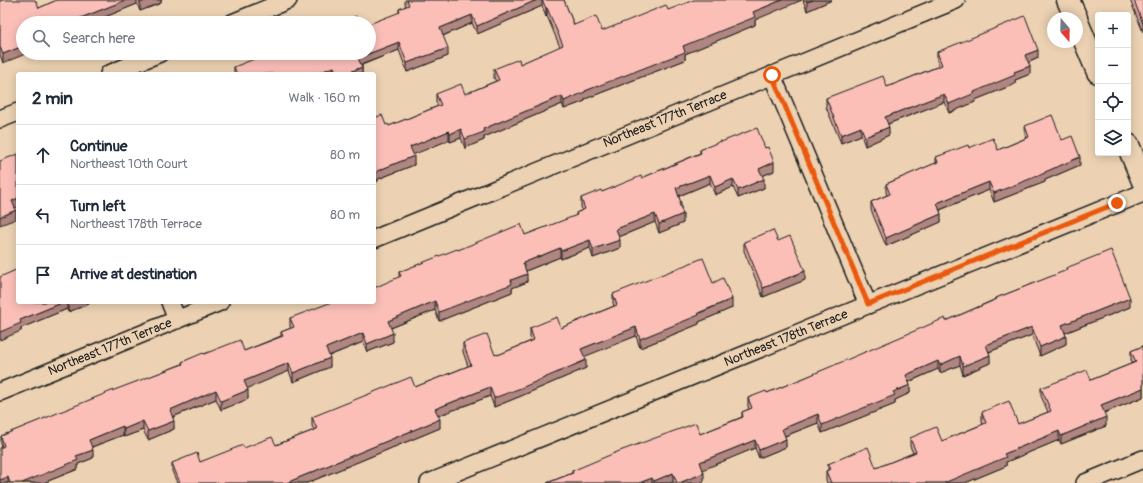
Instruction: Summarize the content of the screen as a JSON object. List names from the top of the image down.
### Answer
{
  "streets": {
    "street": ["Northeast 177th Terrace", "Northeast 178th Terrace"]
  },
  "north": "bottom",
  "page": {
    "map_buttons": ["+", "−"],
    "search": "Search here",
    "heading": ["2 min", "Walk · 160 m"],
    "list": [
      ["Continue", "Northeast 10th Court", "80 m"],
      ["Turn left", "Northeast 178th Terrace", "80 m"],
      "Arrive at destination"
    ]
  }
}
